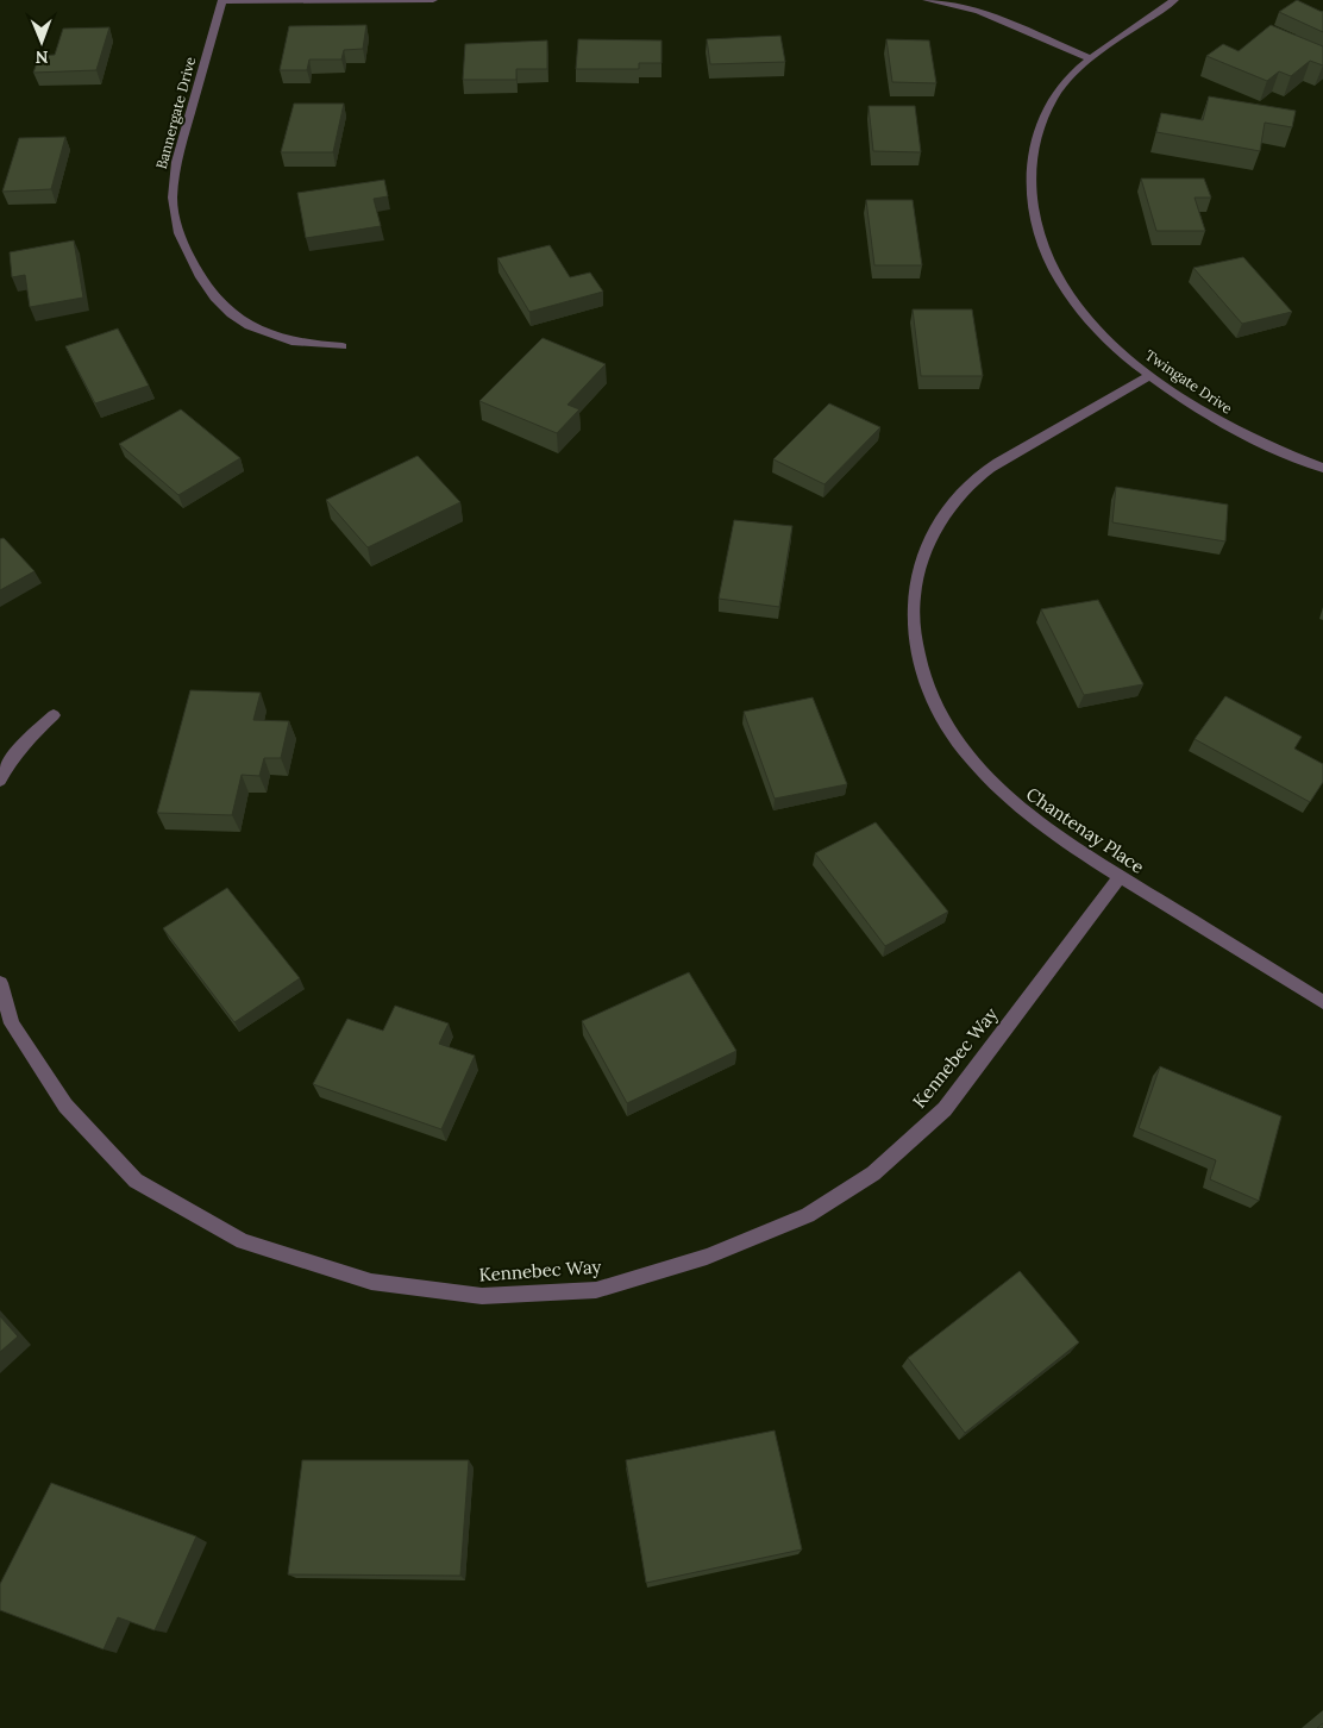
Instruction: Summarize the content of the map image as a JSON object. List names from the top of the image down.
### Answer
{
  "streets": {
    "street": [
      "Bannergate Drive",
      "Twingate Drive",
      "Chantenay Place",
      "Kennebec Way"
    ]
  },
  "crossings": [
    ["Twingate Drive", "Chantenay Place"],
    ["Chantenay Place", "Kennebec Way"]
  ],
  "north": "bottom"
}
